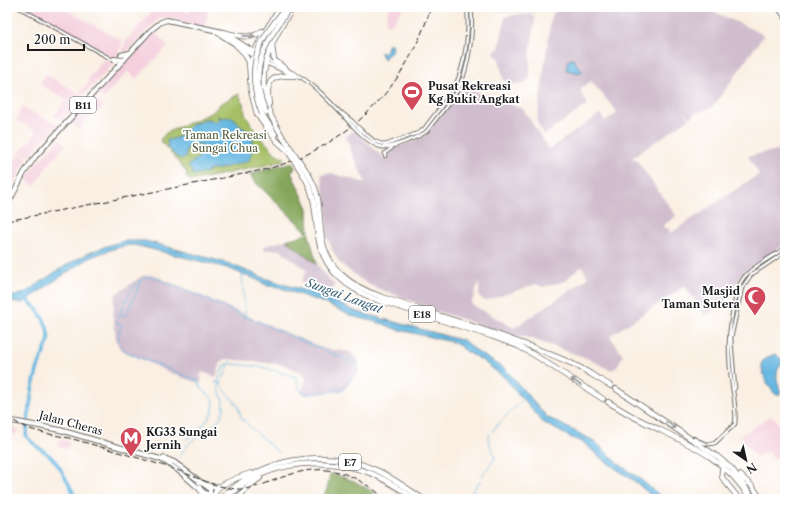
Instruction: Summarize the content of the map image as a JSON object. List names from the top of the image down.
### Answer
{
  "streets": {
    "highway": ["E18", "E7"],
    "main road": ["B11", "Jalan Cheras"]
  },
  "crossings": [
    ["Jalan Cheras", "E7"]
  ],
  "water": ["Sungai Langat"],
  "parks": ["Taman Rekreasi Sungai Chua"],
  "places": {
    "sports": ["Pusat Rekreasi Kg Bukit Angkat"],
    "mosque": ["Masjid Taman Sutera"],
    "metro station": ["KG33 Sungai Jernih"]
  },
  "scale_bar": "200 m",
  "north": "bottom right"
}
